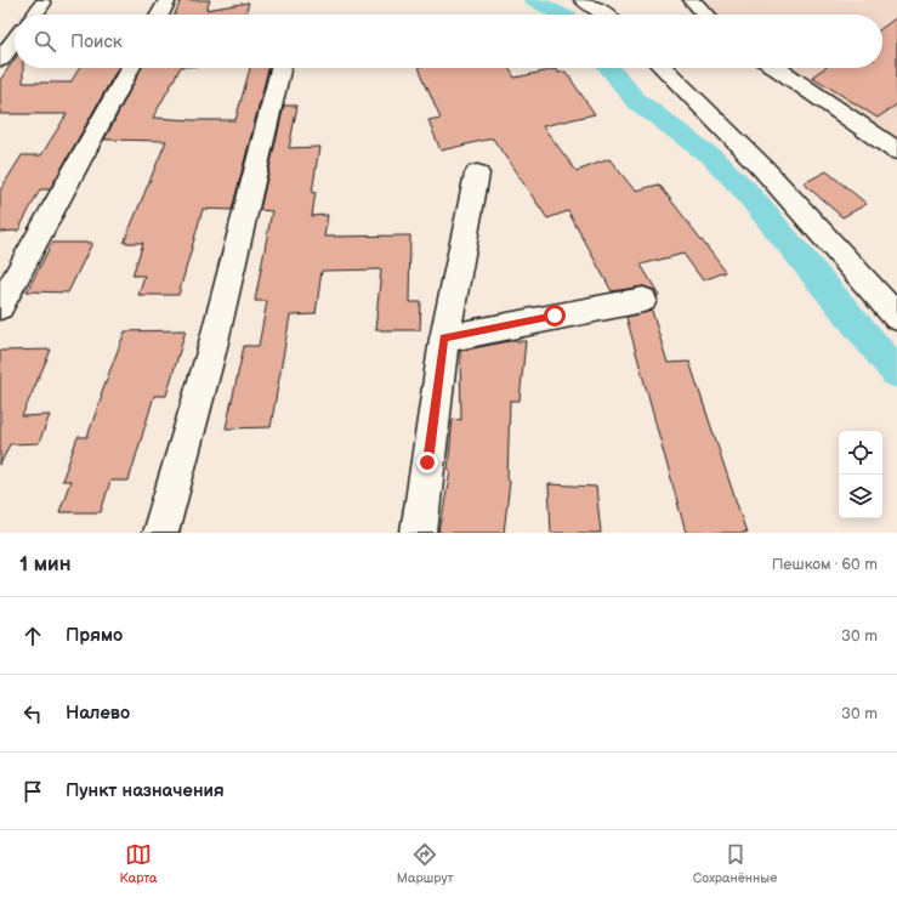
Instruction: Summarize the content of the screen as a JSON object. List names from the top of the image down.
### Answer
{
  "page": {
    "search": "Поиск",
    "heading": ["1 мин", "Пешком · 60 m"],
    "list": [
      ["Прямо", "30 m"],
      ["Налево", "30 m"],
      "Пункт назначения"
    ],
    "nav": ["Карта", "Маршрут", "Сохранённые"]
  }
}
